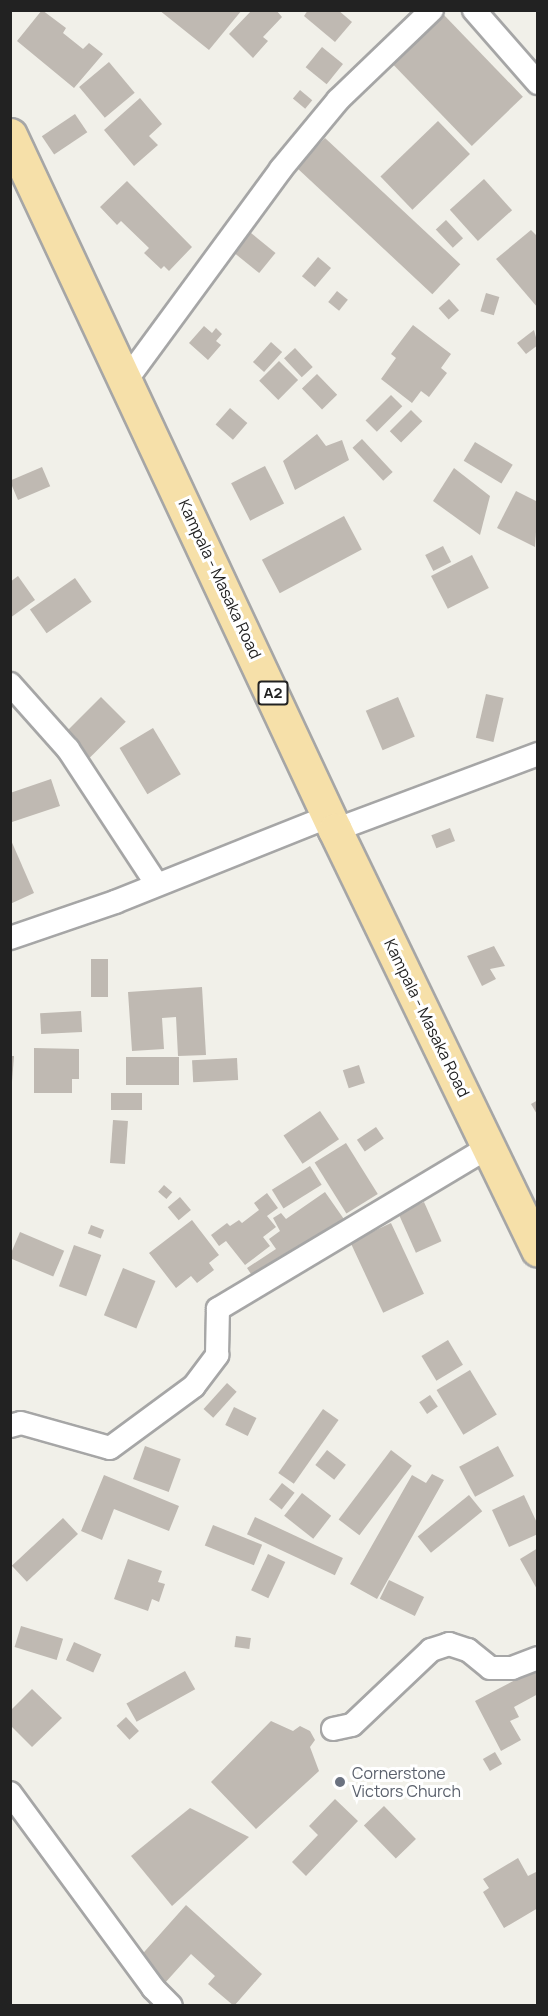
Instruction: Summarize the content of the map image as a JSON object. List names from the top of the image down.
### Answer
{
  "streets": {
    "main road": ["Kampala - Masaka Road", "A2"]
  },
  "places": ["Cornerstone Victors Church"]
}
